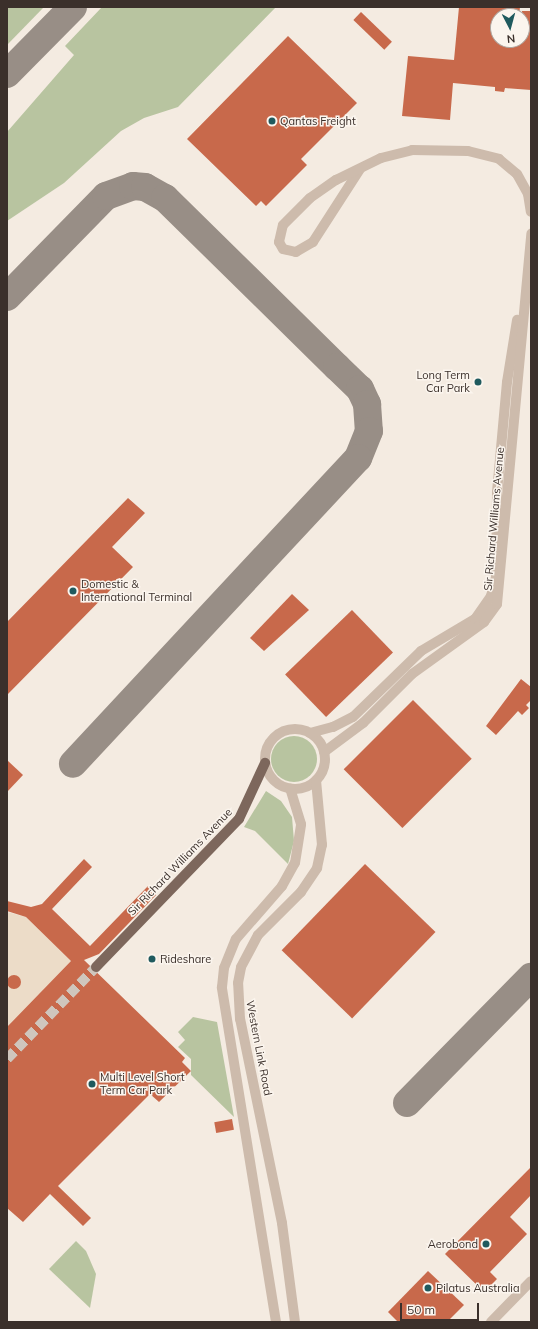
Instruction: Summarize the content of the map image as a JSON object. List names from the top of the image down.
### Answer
{
  "streets": {
    "main road": ["Sir Richard Williams Avenue"],
    "street": ["Western Link Road"]
  },
  "crossings": [
    ["Sir Richard Williams Avenue", "Western Link Road"]
  ],
  "places": [
    "Qantas Freight",
    "Long Term Car Park",
    "Domestic & International Terminal",
    "Rideshare",
    "Multi Level Short Term Car Park",
    "Aerobond",
    "Pilatus Australia"
  ],
  "scale_bar": "50 m",
  "north": "bottom"
}
